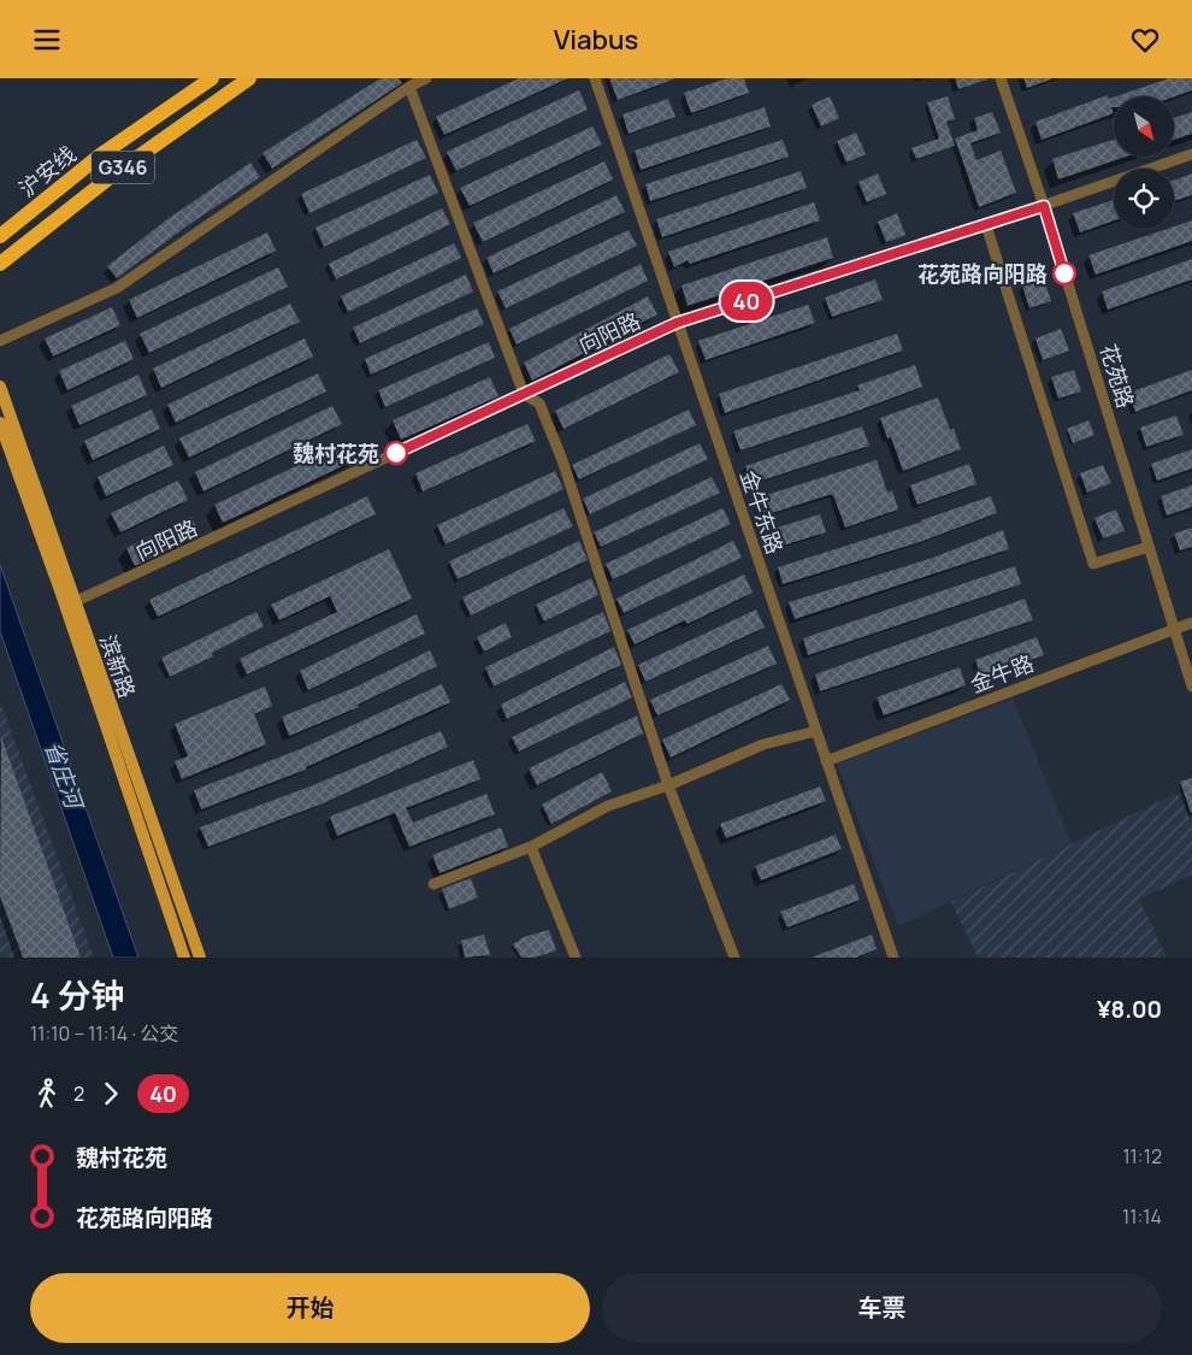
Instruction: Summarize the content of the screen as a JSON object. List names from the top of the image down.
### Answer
{
  "streets": {
    "highway": ["G346", "沪安线"],
    "main road": ["滨新路"],
    "street": [
      "向阳路",
      "花苑路",
      "金牛东路",
      "金牛路"
    ]
  },
  "crossings": [
    ["向阳路", "花苑路"],
    ["向阳路", "金牛东路"],
    ["向阳路", "滨新路"],
    ["花苑路", "金牛路"],
    ["金牛东路", "金牛路"]
  ],
  "water": ["省庄河"],
  "places": ["花苑路向阳路", "魏村花苑"],
  "lines": ["bus line 40"],
  "north": "bottom right",
  "page": {
    "header": "Viabus",
    "on_map": "40",
    "heading": ["4 分钟", "11:10 – 11:14 · 公交", "¥8.00"],
    "legs": ["2", "40"],
    "list": [
      {
        "name": "魏村花苑",
        "value": "11:12"
      },
      {
        "name": "花苑路向阳路",
        "value": "11:14"
      }
    ],
    "buttons": ["开始", "车票"]
  }
}
